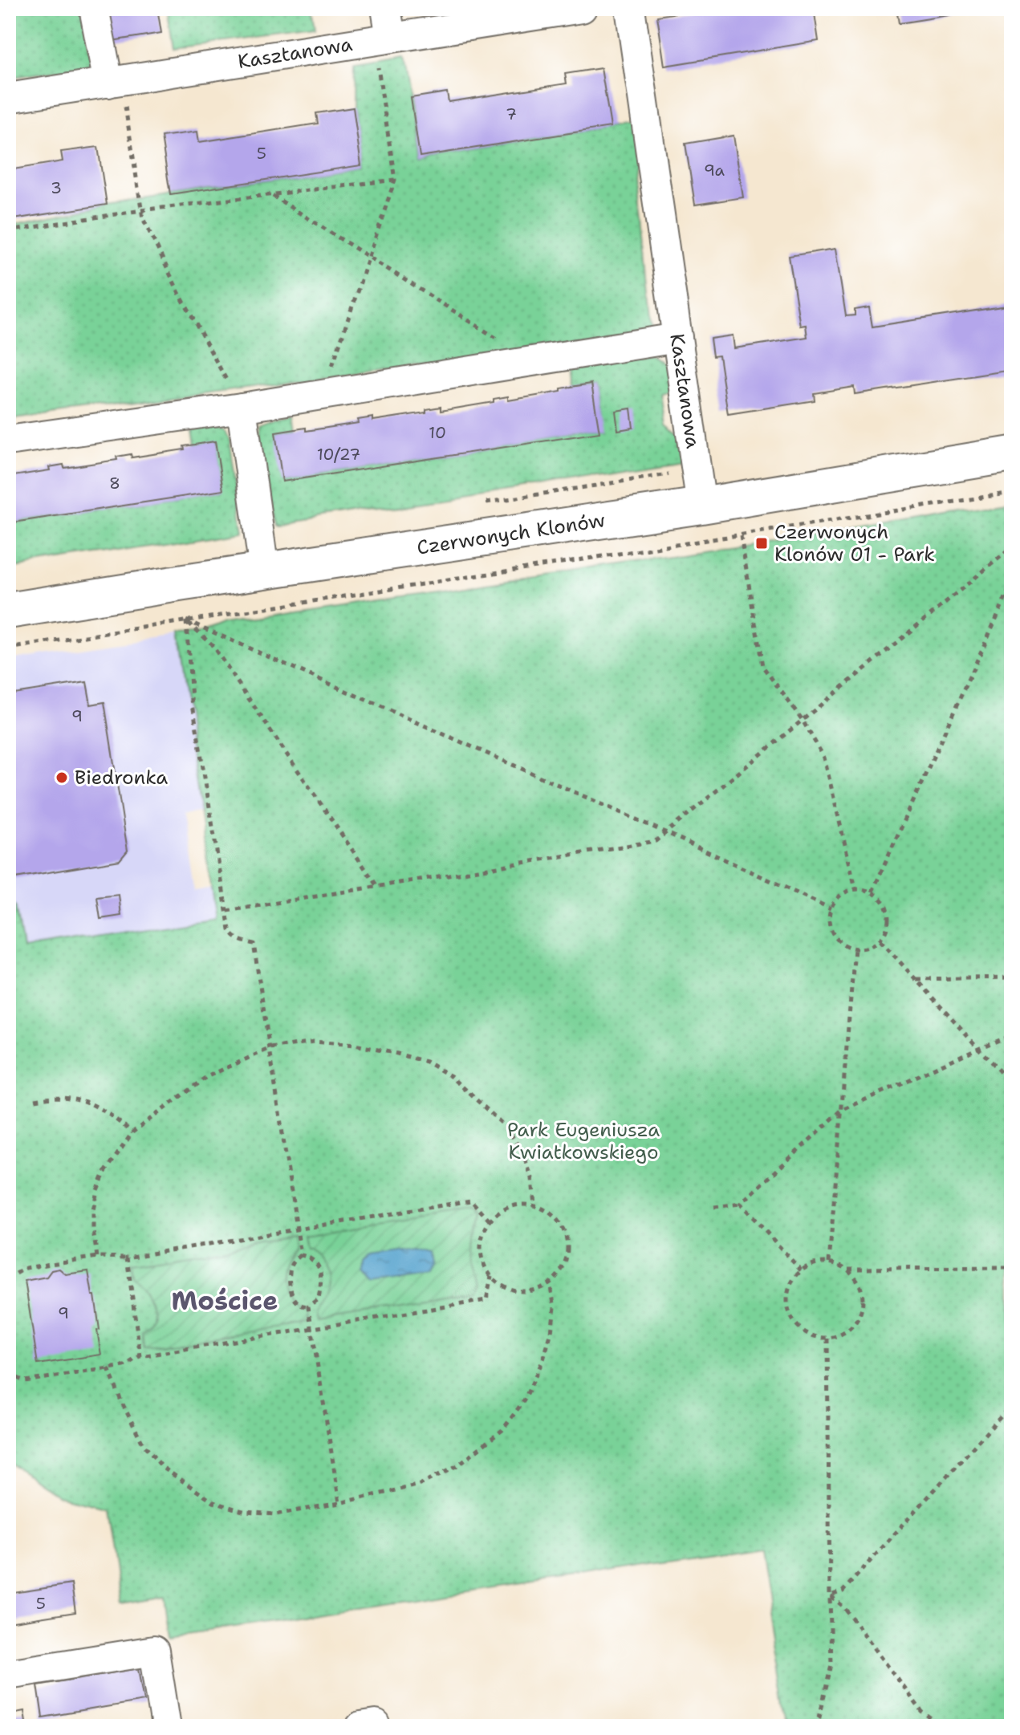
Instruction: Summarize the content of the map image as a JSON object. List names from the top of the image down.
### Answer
{
  "streets": {
    "main road": ["Czerwonych Klonów"],
    "street": ["Kasztanowa"]
  },
  "crossings": [
    ["Kasztanowa", "Czerwonych Klonów"]
  ],
  "districts": ["Mościce"],
  "parks": ["Park Eugeniusza Kwiatkowskiego"],
  "places": {
    "transit": ["Czerwonych Klonów 01 - Park"],
    "other": ["Biedronka"]
  },
  "house_numbers": [
    "7",
    "5",
    "9a",
    "3",
    "10",
    "10/27",
    "8",
    "9",
    "9",
    "5"
  ]
}
